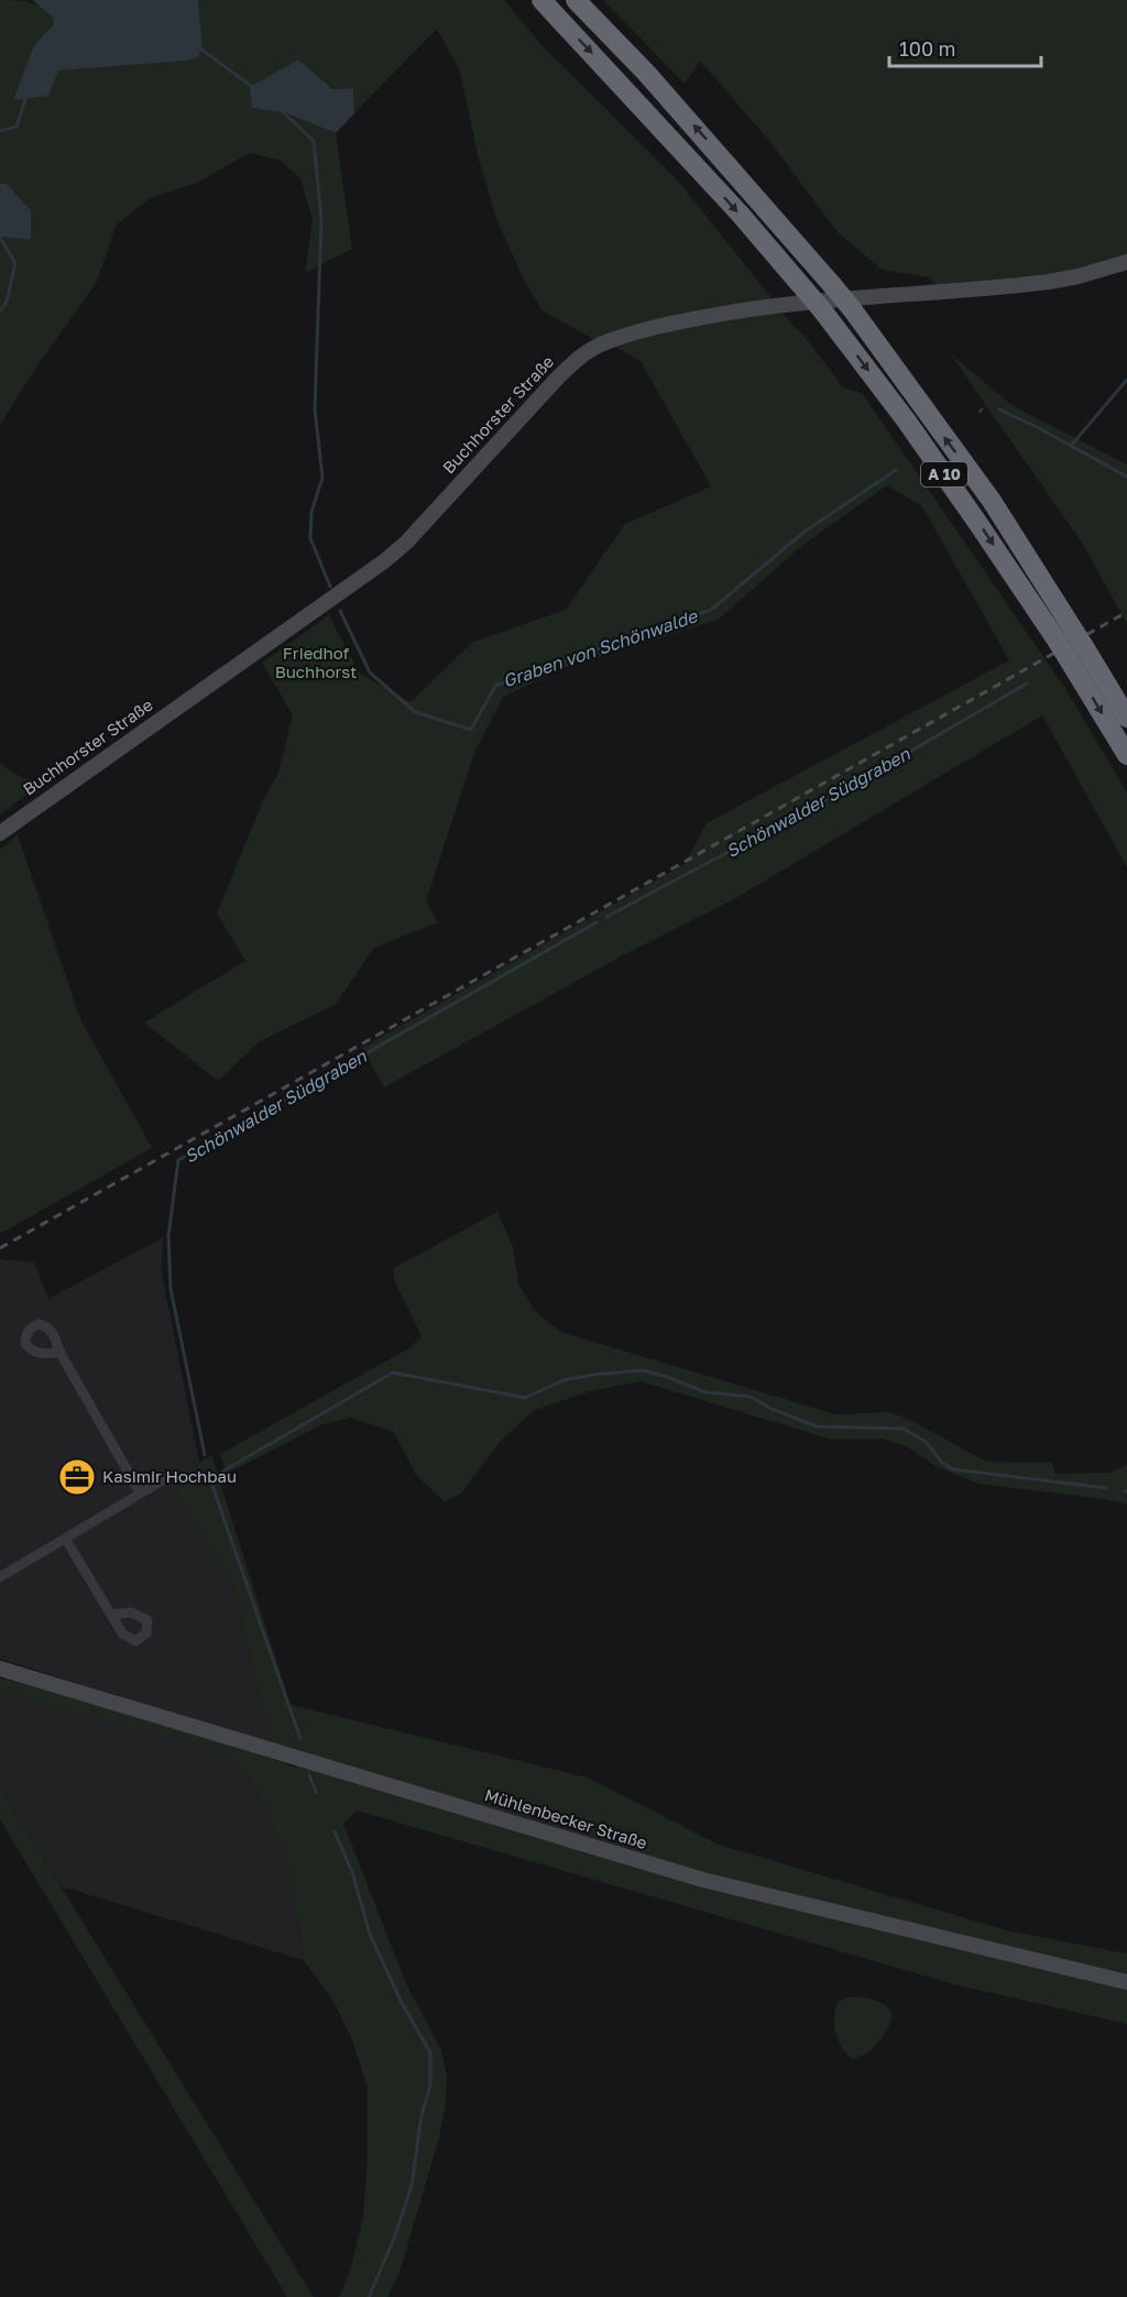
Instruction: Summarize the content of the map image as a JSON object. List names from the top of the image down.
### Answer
{
  "streets": {
    "highway": ["A 10"],
    "main road": ["Buchhorster Straße", "Mühlenbecker Straße"]
  },
  "water": ["Graben von Schönwalde", "Schönwalder Südgraben"],
  "parks": ["Friedhof Buchhorst"],
  "places": {
    "office": ["Kasimir Hochbau"]
  },
  "scale_bar": "100 m"
}
